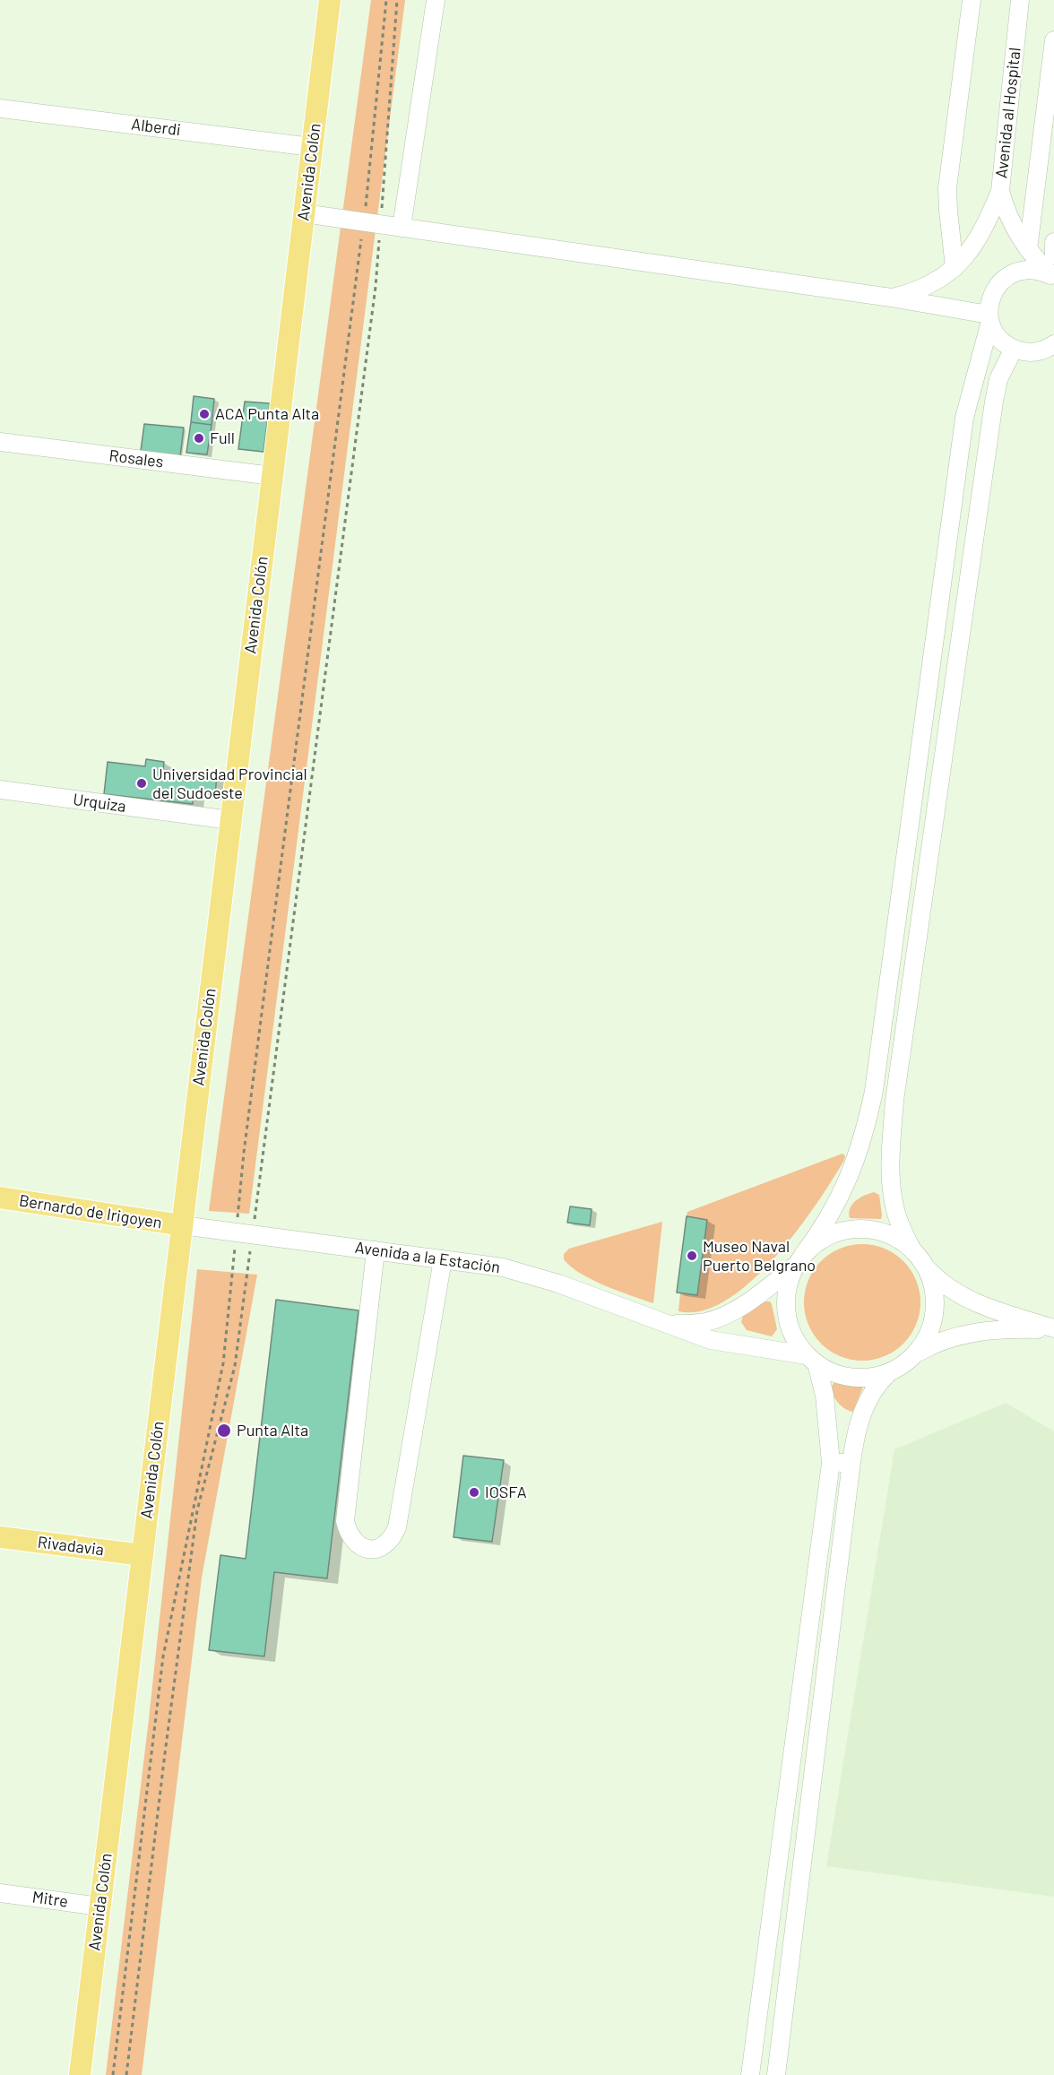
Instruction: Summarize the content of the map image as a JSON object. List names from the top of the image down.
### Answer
{
  "streets": {
    "main road": ["Avenida Colón", "Bernardo de Irigoyen", "Rivadavia"],
    "street": [
      "Avenida al Hospital",
      "Alberdi",
      "Rosales",
      "Urquiza",
      "Avenida a la Estación",
      "Mitre"
    ]
  },
  "crossings": [
    ["Alberdi", "Avenida Colón"],
    ["Avenida Colón", "Rosales"],
    ["Avenida Colón", "Urquiza"],
    ["Avenida Colón", "Bernardo de Irigoyen"],
    ["Avenida Colón", "Avenida a la Estación"],
    ["Avenida Colón", "Rivadavia"],
    ["Avenida Colón", "Mitre"],
    ["Bernardo de Irigoyen", "Avenida a la Estación"]
  ],
  "places": [
    "ACA Punta Alta",
    "Full",
    "Universidad Provincial del Sudoeste",
    "Museo Naval Puerto Belgrano",
    "Punta Alta",
    "IOSFA"
  ]
}
